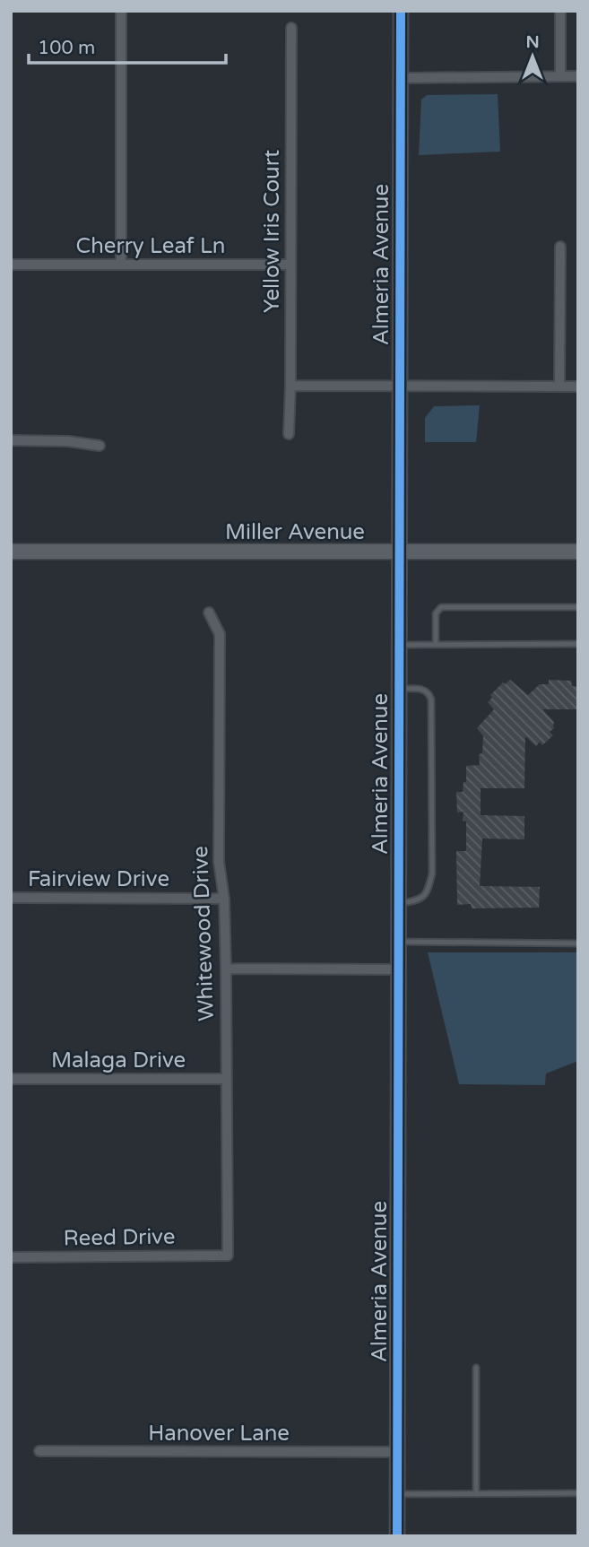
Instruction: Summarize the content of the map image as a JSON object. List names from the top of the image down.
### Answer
{
  "streets": {
    "street": [
      "Yellow Iris Court",
      "Cherry Leaf Ln",
      "Almeria Avenue",
      "Miller Avenue",
      "Fairview Drive",
      "Whitewood Drive",
      "Malaga Drive",
      "Reed Drive",
      "Hanover Lane"
    ]
  },
  "crossings": [
    ["Yellow Iris Court", "Cherry Leaf Ln"],
    ["Almeria Avenue", "Miller Avenue"],
    ["Almeria Avenue", "Hanover Lane"],
    ["Fairview Drive", "Whitewood Drive"],
    ["Whitewood Drive", "Malaga Drive"],
    ["Whitewood Drive", "Reed Drive"]
  ],
  "scale_bar": "100 m",
  "north": "top"
}
